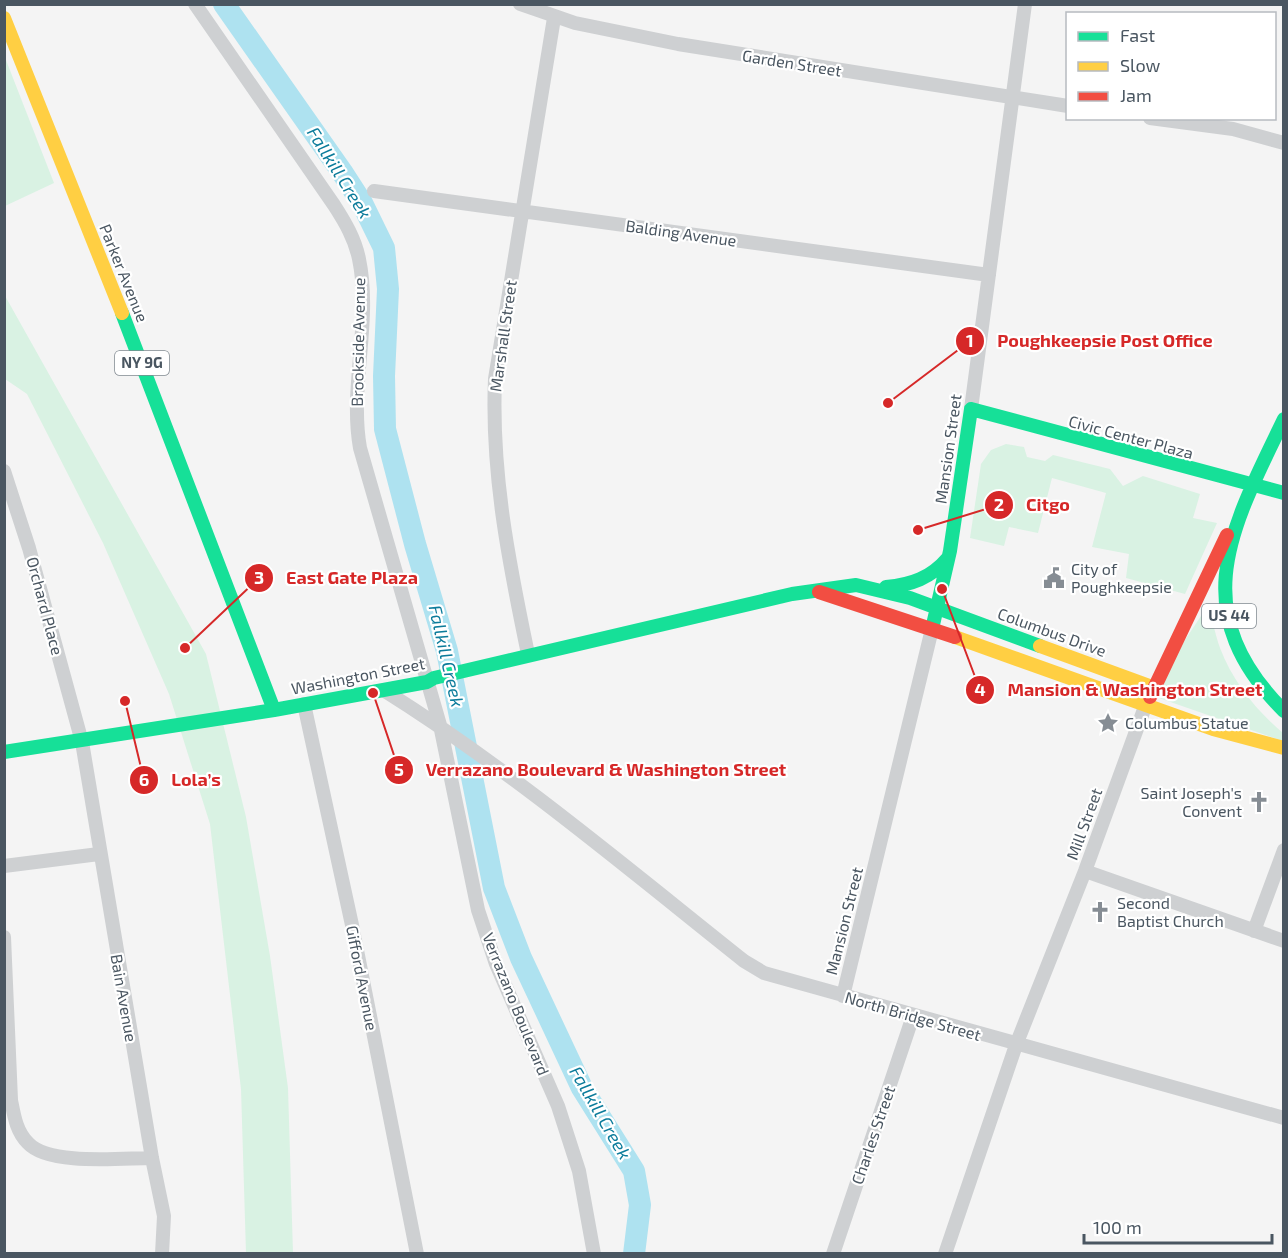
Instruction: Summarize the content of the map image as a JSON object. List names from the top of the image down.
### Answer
{
  "streets": {
    "main road": [
      "Parker Avenue",
      "NY 9G",
      "Civic Center Plaza",
      "Mansion Street",
      "US 44",
      "Columbus Drive",
      "Washington Street",
      "Mill Street"
    ],
    "street": [
      "Garden Street",
      "Balding Avenue",
      "Marshall Street",
      "Brookside Avenue",
      "Orchard Place",
      "Gifford Avenue",
      "Bain Avenue",
      "Verrazano Boulevard",
      "North Bridge Street",
      "Charles Street"
    ]
  },
  "crossings": [
    ["Garden Street", "Marshall Street"],
    ["Garden Street", "Mansion Street"],
    ["Balding Avenue", "Marshall Street"],
    ["Balding Avenue", "Mansion Street"],
    ["Parker Avenue", "Washington Street"],
    ["Marshall Street", "Washington Street"],
    ["Brookside Avenue", "Washington Street"],
    ["Brookside Avenue", "Verrazano Boulevard"],
    ["Civic Center Plaza", "Mansion Street"],
    ["Civic Center Plaza", "Mill Street"],
    ["Mansion Street", "Columbus Drive"],
    ["Mansion Street", "Washington Street"],
    ["Mansion Street", "North Bridge Street"],
    ["Orchard Place", "Washington Street"],
    ["Orchard Place", "Bain Avenue"],
    ["US 44", "Mill Street"],
    ["Columbus Drive", "Washington Street"],
    ["Columbus Drive", "Mill Street"],
    ["Washington Street", "Gifford Avenue"],
    ["Washington Street", "Bain Avenue"],
    ["Washington Street", "Verrazano Boulevard"],
    ["Washington Street", "North Bridge Street"],
    ["Mill Street", "North Bridge Street"],
    ["Verrazano Boulevard", "North Bridge Street"],
    ["North Bridge Street", "Charles Street"]
  ],
  "water": ["Fallkill Creek"],
  "places": {
    "other": [
      "Poughkeepsie Post Office",
      "Citgo",
      "Mansion & Washington Street",
      "East Gate Plaza",
      "Verrazano Boulevard & Washington Street",
      "Lola’s"
    ],
    "public building": ["City of Poughkeepsie"],
    "place": ["Columbus Statue"],
    "church": ["Saint Joseph's Convent", "Second Baptist Church"]
  },
  "legend": ["Fast", "Slow", "Jam"],
  "scale_bar": "100 m"
}
